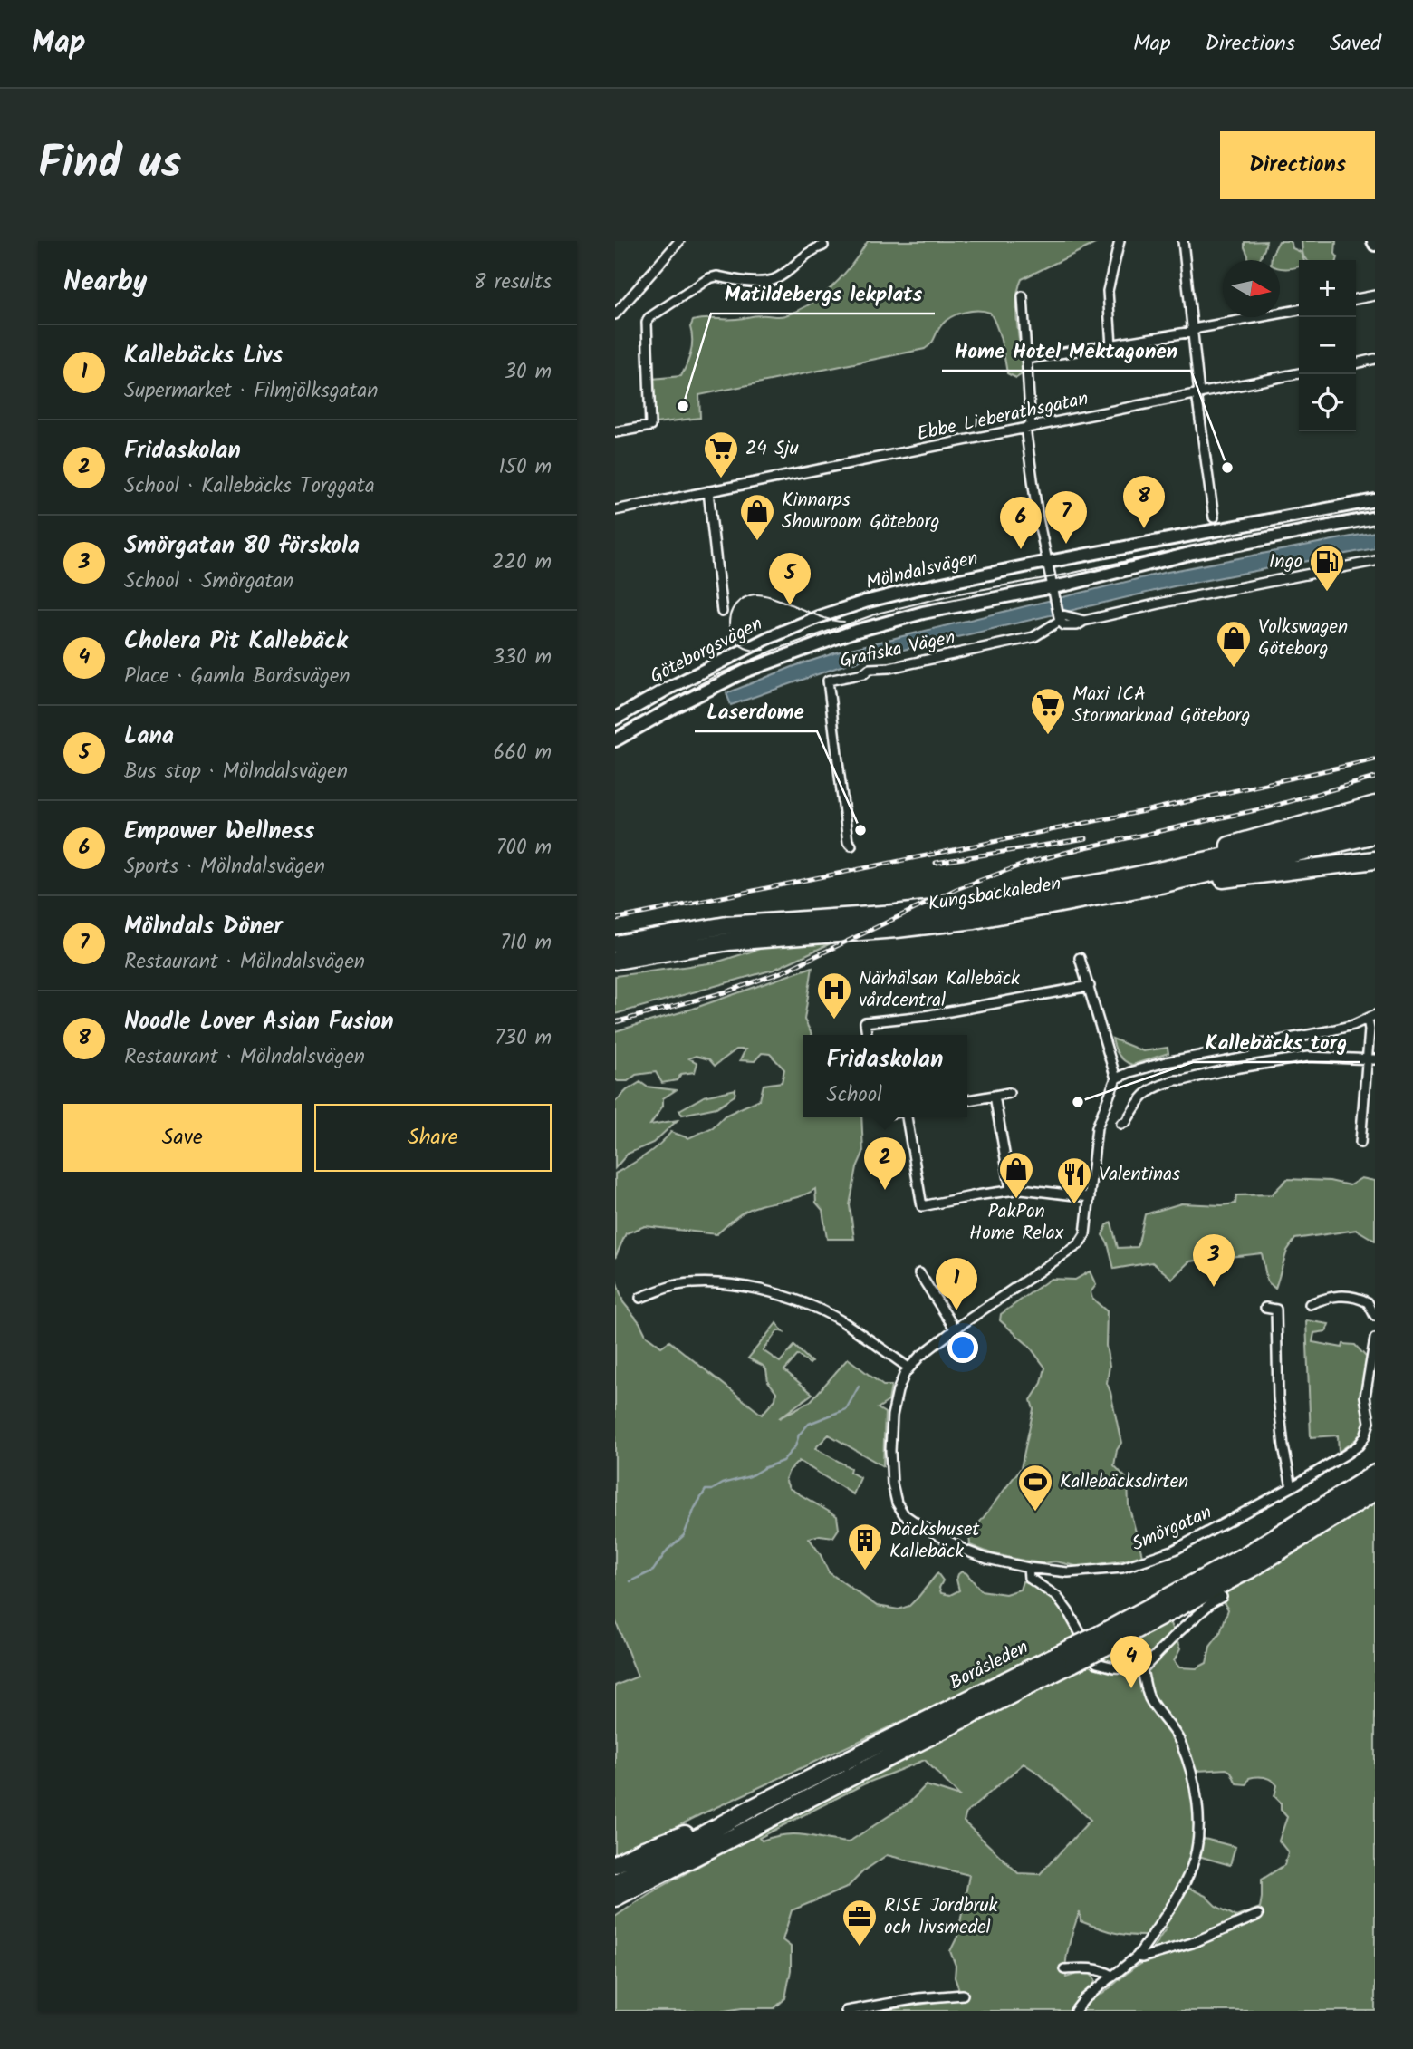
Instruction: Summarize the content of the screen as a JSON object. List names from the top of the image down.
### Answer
{
  "streets": {
    "highway": ["Kungsbackaleden", "Boråsleden"],
    "main road": ["Mölndalsvägen", "Göteborgsvägen"],
    "street": ["Ebbe Lieberathsgatan", "Grafiska Vägen", "Smörgatan"]
  },
  "crossings": [
    ["Mölndalsvägen", "Göteborgsvägen"]
  ],
  "places": {
    "other": [
      "Matildebergs lekplats",
      "Home Hotel Mektagonen",
      "Laserdome",
      "Kallebäcks torg"
    ],
    "supermarket": ["24 Sju", "Maxi ICA Stormarknad Göteborg"],
    "shop": ["Kinnarps Showroom Göteborg", "Volkswagen Göteborg", "PakPon Home Relax"],
    "fuel station": ["Ingo"],
    "hospital": ["Närhälsan Kallebäck vårdcentral"],
    "restaurant": ["Valentinas"],
    "sports": ["Kallebäcksdirten"],
    "building": ["Däckshuset Kallebäck"],
    "office": ["RISE Jordbruk och livsmedel"]
  },
  "north": "right",
  "page": {
    "header": "Map",
    "nav": ["Map", "Directions", "Saved"],
    "title": "Find us",
    "buttons": [
      "Directions",
      ["Save", "Share"]
    ],
    "heading": ["Nearby", "8 results"],
    "map_buttons": ["+", "−"],
    "list": [
      {
        "mark": "1",
        "name": "Kallebäcks Livs",
        "note": "Supermarket · Filmjölksgatan",
        "value": "30 m"
      },
      {
        "mark": "2",
        "name": "Fridaskolan",
        "note": "School · Kallebäcks Torggata",
        "value": "150 m"
      },
      {
        "mark": "3",
        "name": "Smörgatan 80 förskola",
        "note": "School · Smörgatan",
        "value": "220 m"
      },
      {
        "mark": "4",
        "name": "Cholera Pit Kallebäck",
        "note": "Place · Gamla Boråsvägen",
        "value": "330 m"
      },
      {
        "mark": "5",
        "name": "Lana",
        "note": "Bus stop · Mölndalsvägen",
        "value": "660 m"
      },
      {
        "mark": "6",
        "name": "Empower Wellness",
        "note": "Sports · Mölndalsvägen",
        "value": "700 m"
      },
      {
        "mark": "7",
        "name": "Mölndals Döner",
        "note": "Restaurant · Mölndalsvägen",
        "value": "710 m"
      },
      {
        "mark": "8",
        "name": "Noodle Lover Asian Fusion",
        "note": "Restaurant · Mölndalsvägen",
        "value": "730 m"
      }
    ],
    "pins": [
      "8",
      "7",
      "6",
      "5",
      "2",
      "3",
      "1",
      "4"
    ],
    "popup": ["Fridaskolan", "School"]
  }
}
